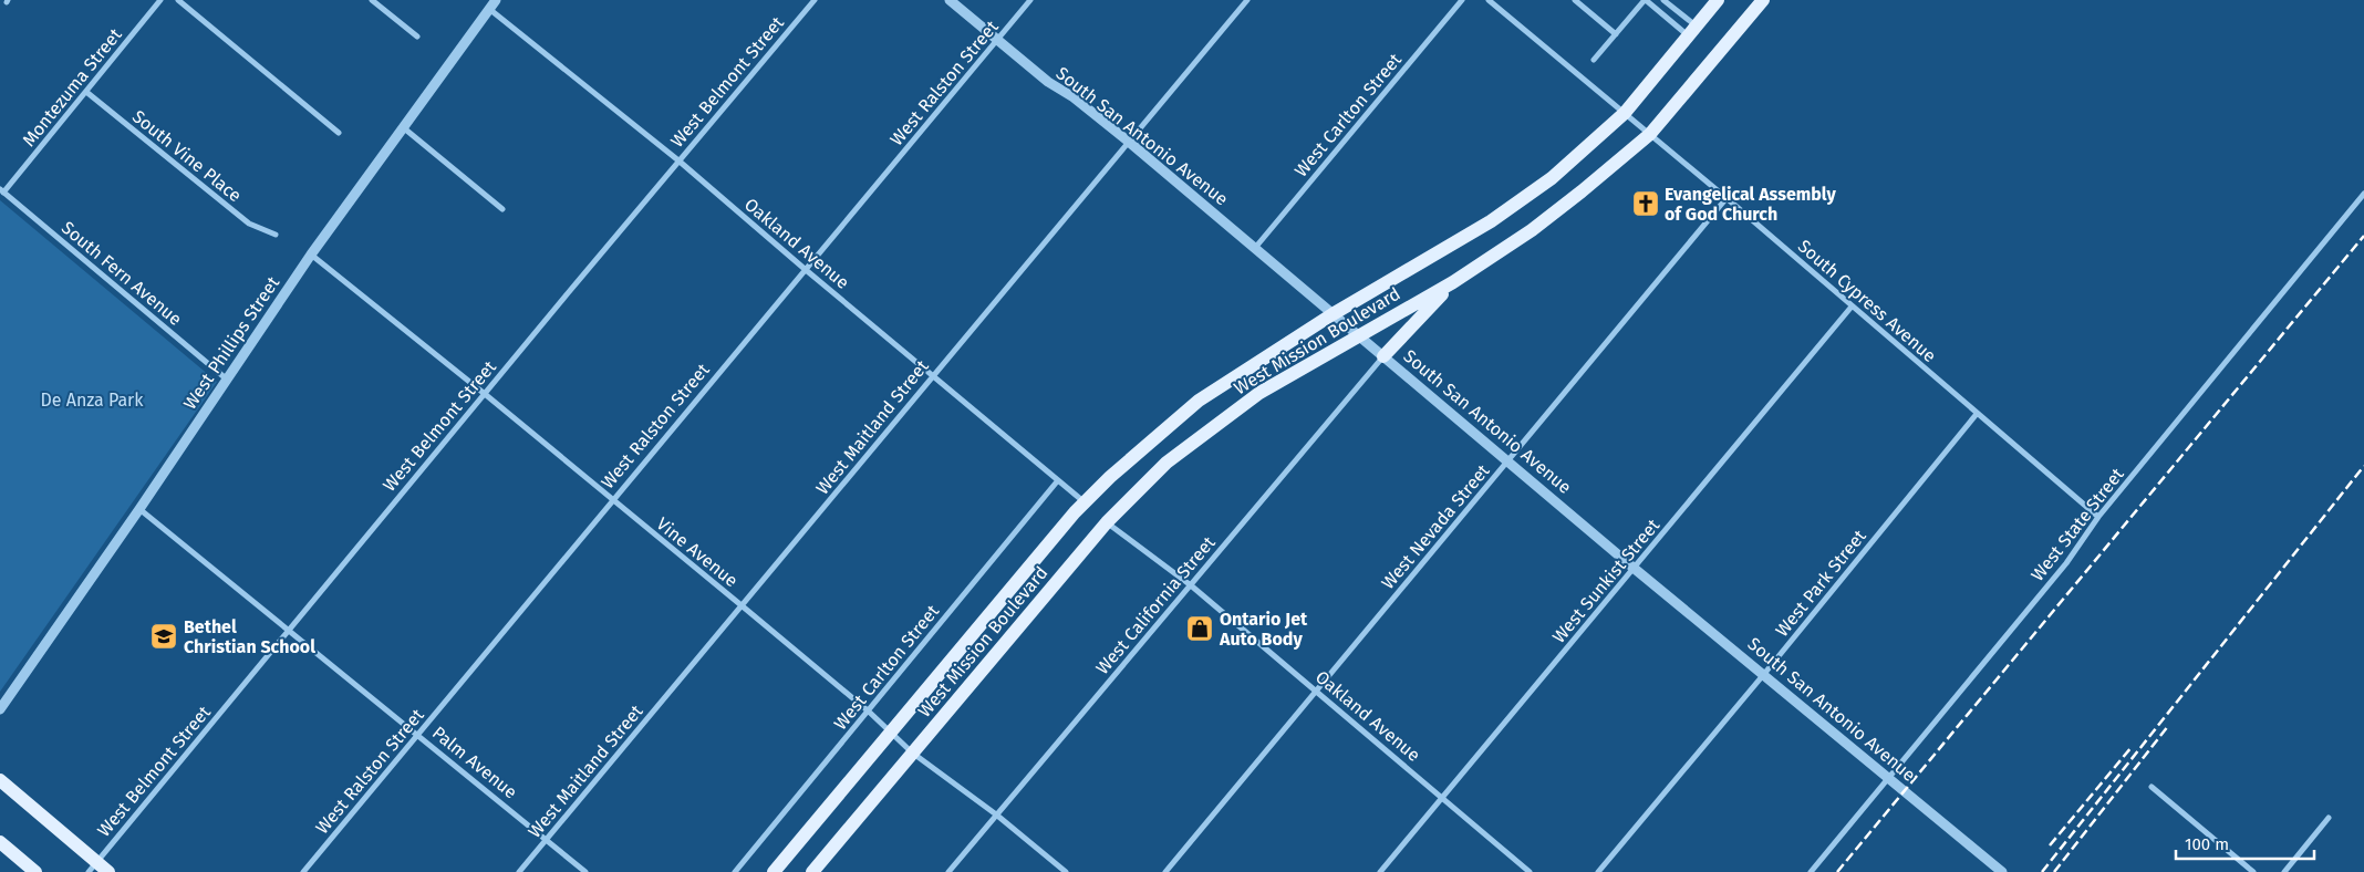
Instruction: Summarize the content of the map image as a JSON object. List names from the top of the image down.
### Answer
{
  "streets": {
    "main road": ["West Mission Boulevard"],
    "street": [
      "West Belmont Street",
      "West Ralston Street",
      "Montezuma Street",
      "West Carlton Street",
      "South San Antonio Avenue",
      "South Vine Place",
      "Oakland Avenue",
      "South Fern Avenue",
      "South Cypress Avenue",
      "West Phillips Street",
      "West Maitland Street",
      "West State Street",
      "West Nevada Street",
      "Vine Avenue",
      "West Sunkist Street",
      "West Park Street",
      "West California Street",
      "Palm Avenue"
    ]
  },
  "crossings": [
    ["West Belmont Street", "Oakland Avenue"],
    ["West Belmont Street", "Vine Avenue"],
    ["West Belmont Street", "Palm Avenue"],
    ["West Ralston Street", "South San Antonio Avenue"],
    ["West Ralston Street", "Oakland Avenue"],
    ["West Ralston Street", "Vine Avenue"],
    ["West Ralston Street", "Palm Avenue"],
    ["Montezuma Street", "South Vine Place"],
    ["Montezuma Street", "South Fern Avenue"],
    ["West Carlton Street", "South San Antonio Avenue"],
    ["West Carlton Street", "Oakland Avenue"],
    ["West Carlton Street", "Vine Avenue"],
    ["South San Antonio Avenue", "West Mission Boulevard"],
    ["South San Antonio Avenue", "West Maitland Street"],
    ["South San Antonio Avenue", "West State Street"],
    ["South San Antonio Avenue", "West Nevada Street"],
    ["South San Antonio Avenue", "West Sunkist Street"],
    ["South San Antonio Avenue", "West Park Street"],
    ["South San Antonio Avenue", "West California Street"],
    ["Oakland Avenue", "West Mission Boulevard"],
    ["Oakland Avenue", "West Phillips Street"],
    ["Oakland Avenue", "West Maitland Street"],
    ["Oakland Avenue", "West Nevada Street"],
    ["Oakland Avenue", "West Sunkist Street"],
    ["Oakland Avenue", "West California Street"],
    ["South Fern Avenue", "West Phillips Street"],
    ["South Cypress Avenue", "West Mission Boulevard"],
    ["South Cypress Avenue", "West State Street"],
    ["South Cypress Avenue", "West Nevada Street"],
    ["South Cypress Avenue", "West Sunkist Street"],
    ["South Cypress Avenue", "West Park Street"],
    ["West Mission Boulevard", "Vine Avenue"],
    ["West Phillips Street", "Vine Avenue"],
    ["West Phillips Street", "Palm Avenue"],
    ["West Maitland Street", "Vine Avenue"],
    ["West Maitland Street", "Palm Avenue"],
    ["Vine Avenue", "West California Street"]
  ],
  "parks": ["De Anza Park"],
  "places": {
    "church": ["Evangelical Assembly of God Church"],
    "shop": ["Ontario Jet Auto Body"],
    "school or university": ["Bethel Christian School"]
  },
  "scale_bar": "100 m"
}
